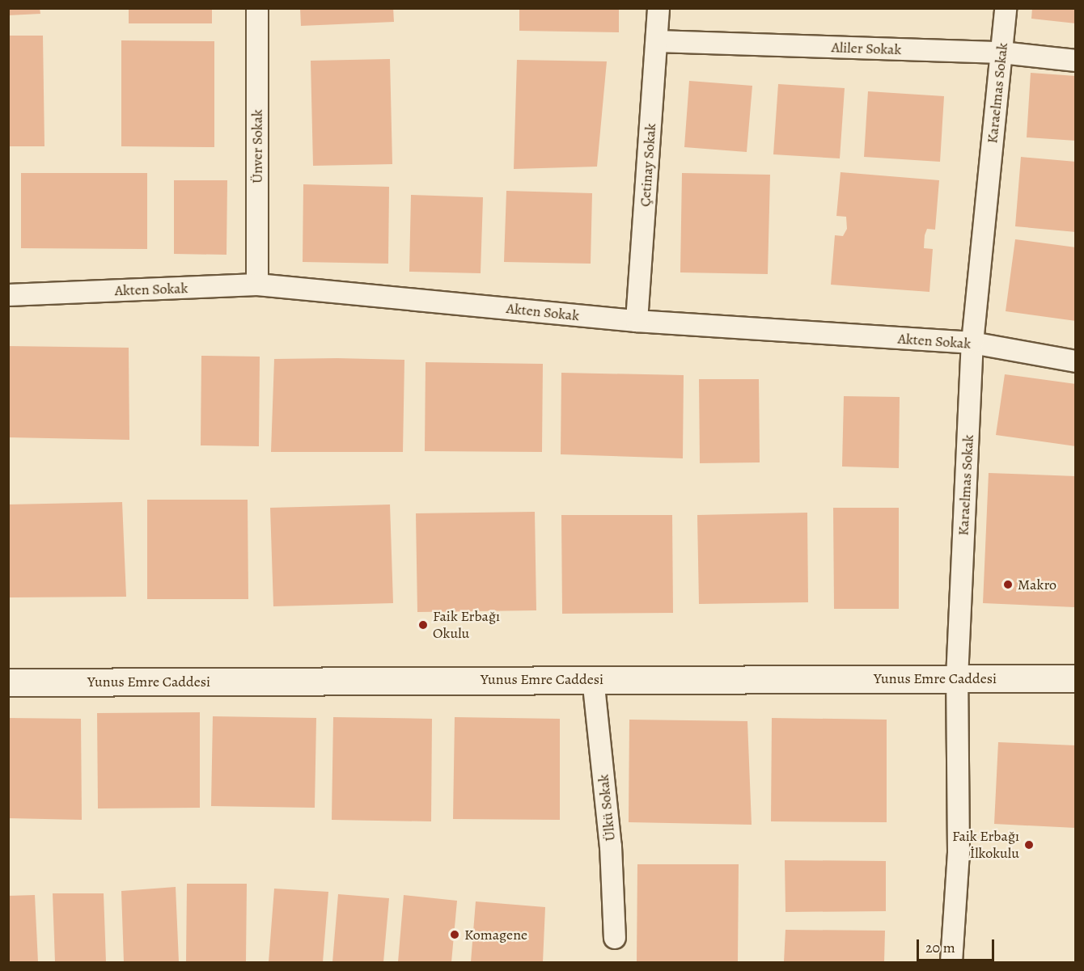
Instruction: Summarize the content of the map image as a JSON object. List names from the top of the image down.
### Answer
{
  "streets": {
    "main road": ["Yunus Emre Caddesi"],
    "street": [
      "Aliler Sokak",
      "Karaelmas Sokak",
      "Ünver Sokak",
      "Çetinay Sokak",
      "Akten Sokak",
      "Ülkü Sokak"
    ]
  },
  "crossings": [
    ["Aliler Sokak", "Karaelmas Sokak"],
    ["Aliler Sokak", "Çetinay Sokak"],
    ["Karaelmas Sokak", "Akten Sokak"],
    ["Karaelmas Sokak", "Yunus Emre Caddesi"],
    ["Ünver Sokak", "Akten Sokak"],
    ["Çetinay Sokak", "Akten Sokak"],
    ["Yunus Emre Caddesi", "Ülkü Sokak"]
  ],
  "places": [
    "Makro",
    "Faik Erbağı Okulu",
    "Faik Erbağı İlkokulu",
    "Komagene"
  ],
  "scale_bar": "20 m"
}
